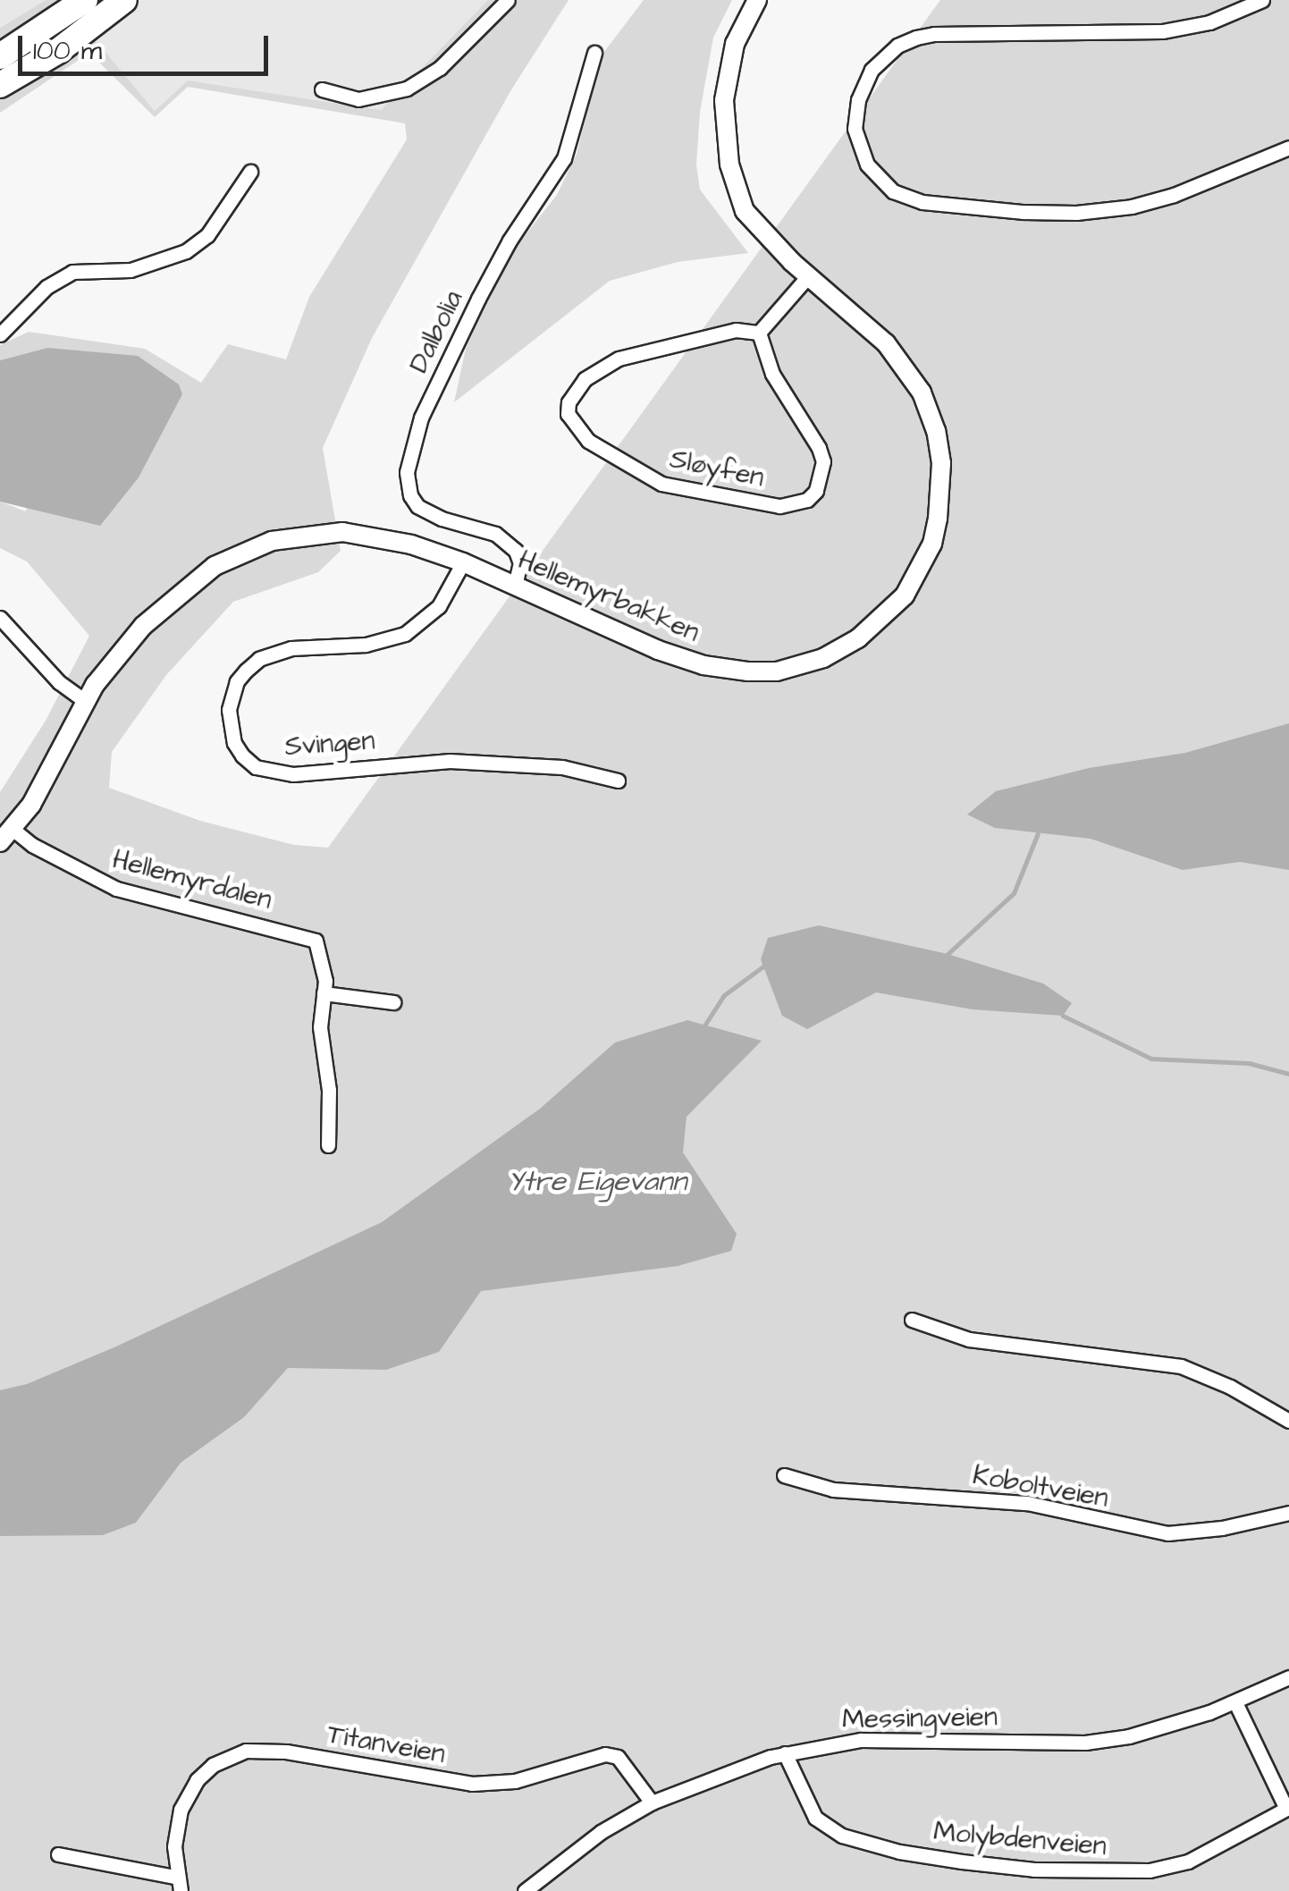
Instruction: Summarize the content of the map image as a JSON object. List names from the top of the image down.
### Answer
{
  "streets": {
    "street": [
      "Dalbolia",
      "Sløyfen",
      "Hellemyrbakken",
      "Svingen",
      "Hellemyrdalen",
      "Koboltveien",
      "Messingveien",
      "Titanveien",
      "Molybdenveien"
    ]
  },
  "crossings": [
    ["Dalbolia", "Hellemyrbakken"],
    ["Hellemyrbakken", "Svingen"],
    ["Hellemyrbakken", "Hellemyrdalen"],
    ["Messingveien", "Titanveien"],
    ["Messingveien", "Molybdenveien"]
  ],
  "water": ["Ytre Eigevann"],
  "scale_bar": "100 m"
}
